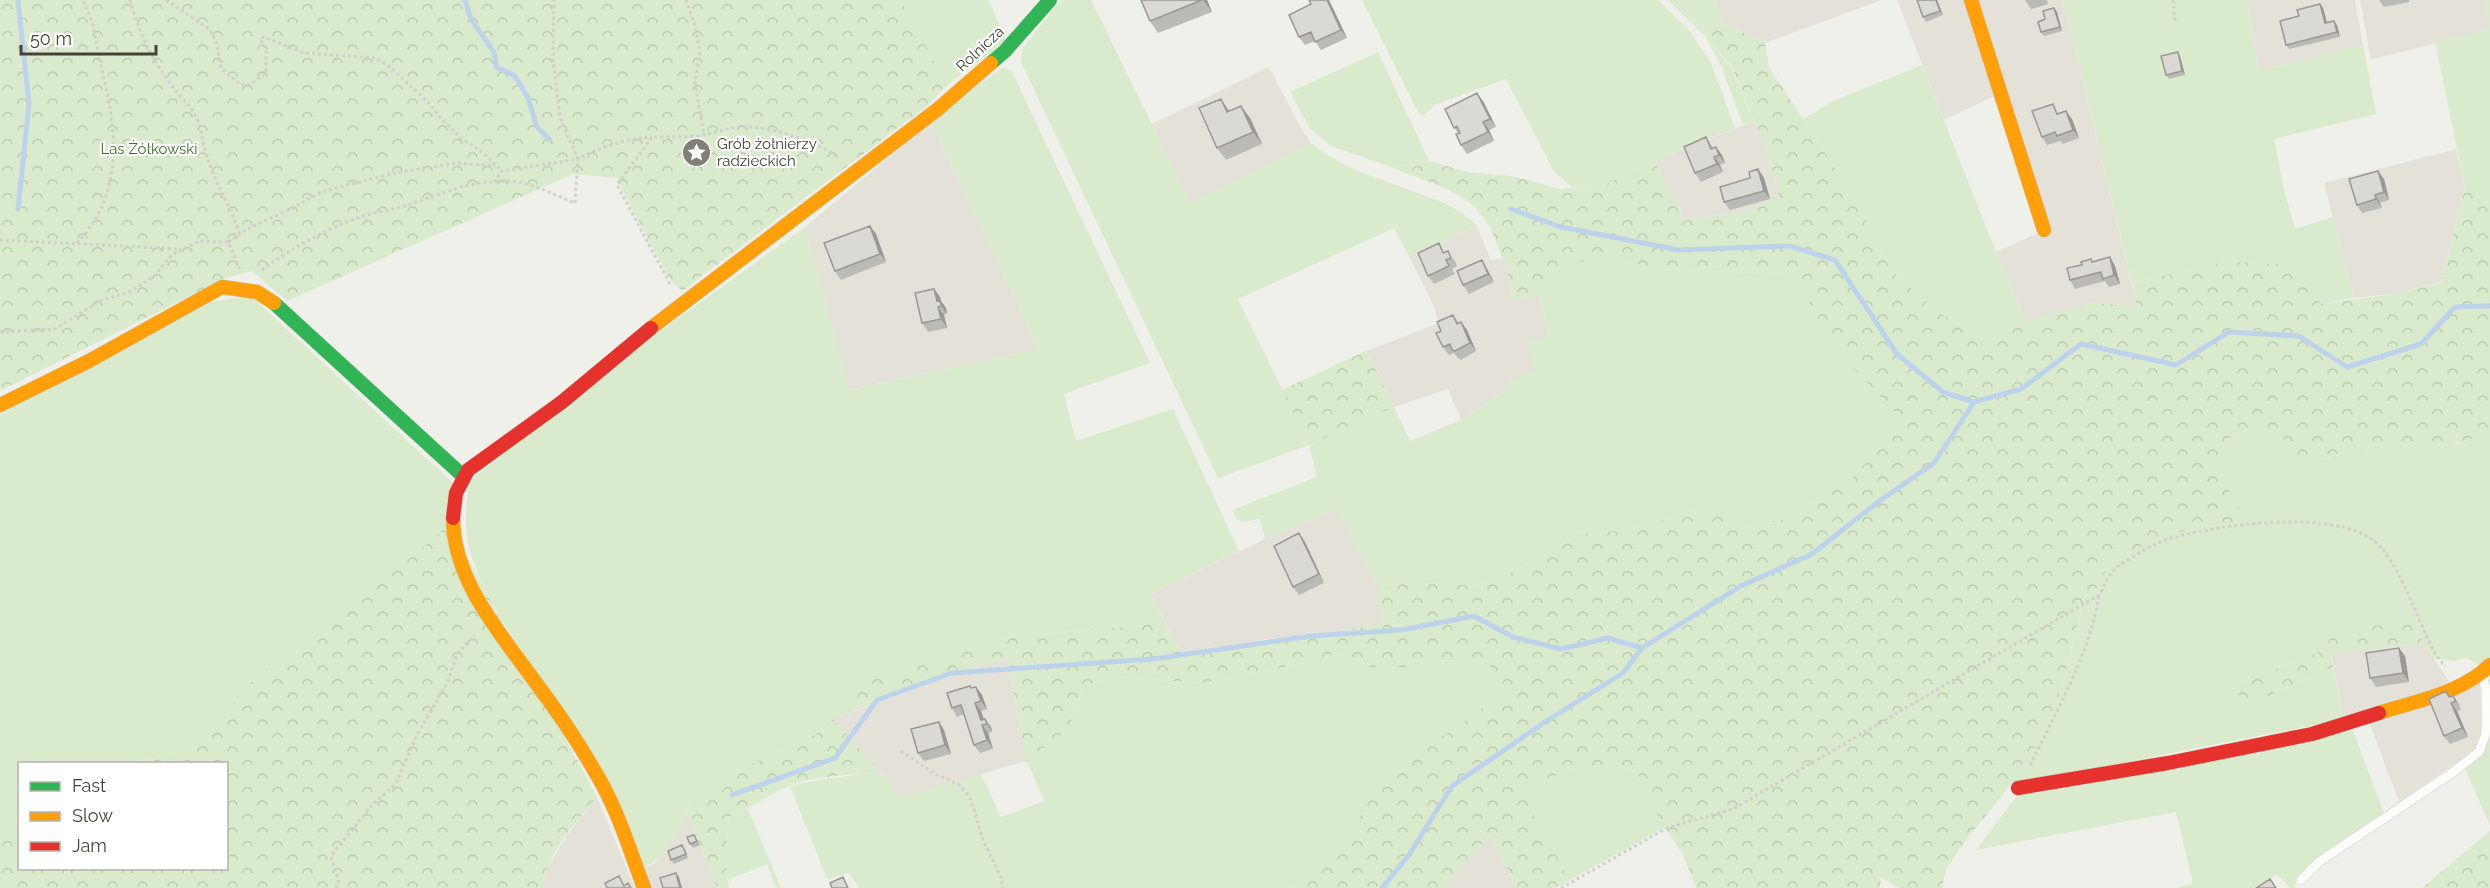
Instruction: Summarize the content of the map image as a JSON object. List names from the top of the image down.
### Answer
{
  "streets": {
    "street": ["Rolnicza"]
  },
  "parks": ["Las Żółkowski"],
  "places": {
    "place": ["Grób żołnierzy radzieckich"]
  },
  "legend": ["Fast", "Slow", "Jam"],
  "scale_bar": "50 m"
}
